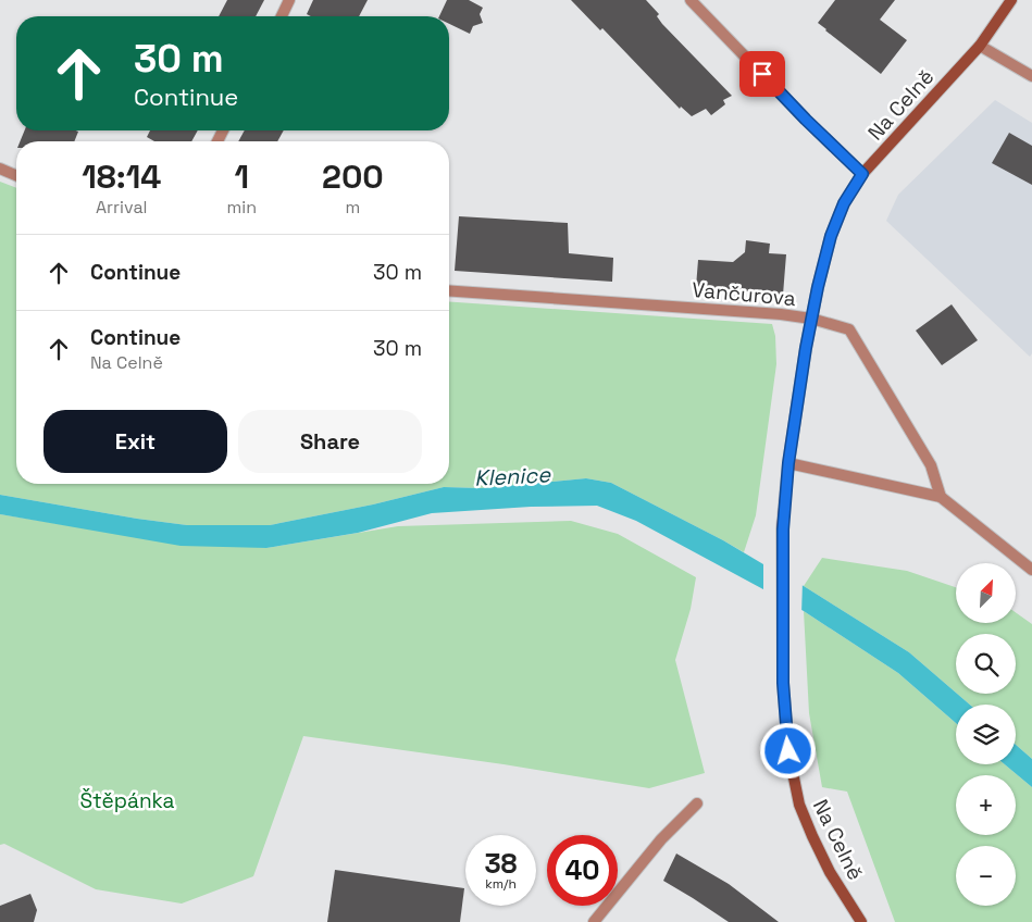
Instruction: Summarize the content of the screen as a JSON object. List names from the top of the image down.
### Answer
{
  "streets": {
    "street": ["Na Celně", "Vančurova"]
  },
  "crossings": [
    ["Na Celně", "Vančurova"]
  ],
  "water": ["Klenice"],
  "parks": ["Štěpánka"],
  "north": "top right",
  "page": {
    "turn": ["30 m", "Continue"],
    "eta": [
      "18:14",
      "Arrival",
      "1",
      "min",
      "200",
      "m"
    ],
    "list": [
      {
        "name": "Continue",
        "value": "30 m"
      },
      {
        "name": "Continue",
        "note": "Na Celně",
        "value": "30 m"
      }
    ],
    "buttons": ["Exit", "Share"],
    "map_buttons": ["+", "−"],
    "speed": "38 km/h",
    "limit": "40"
  }
}
